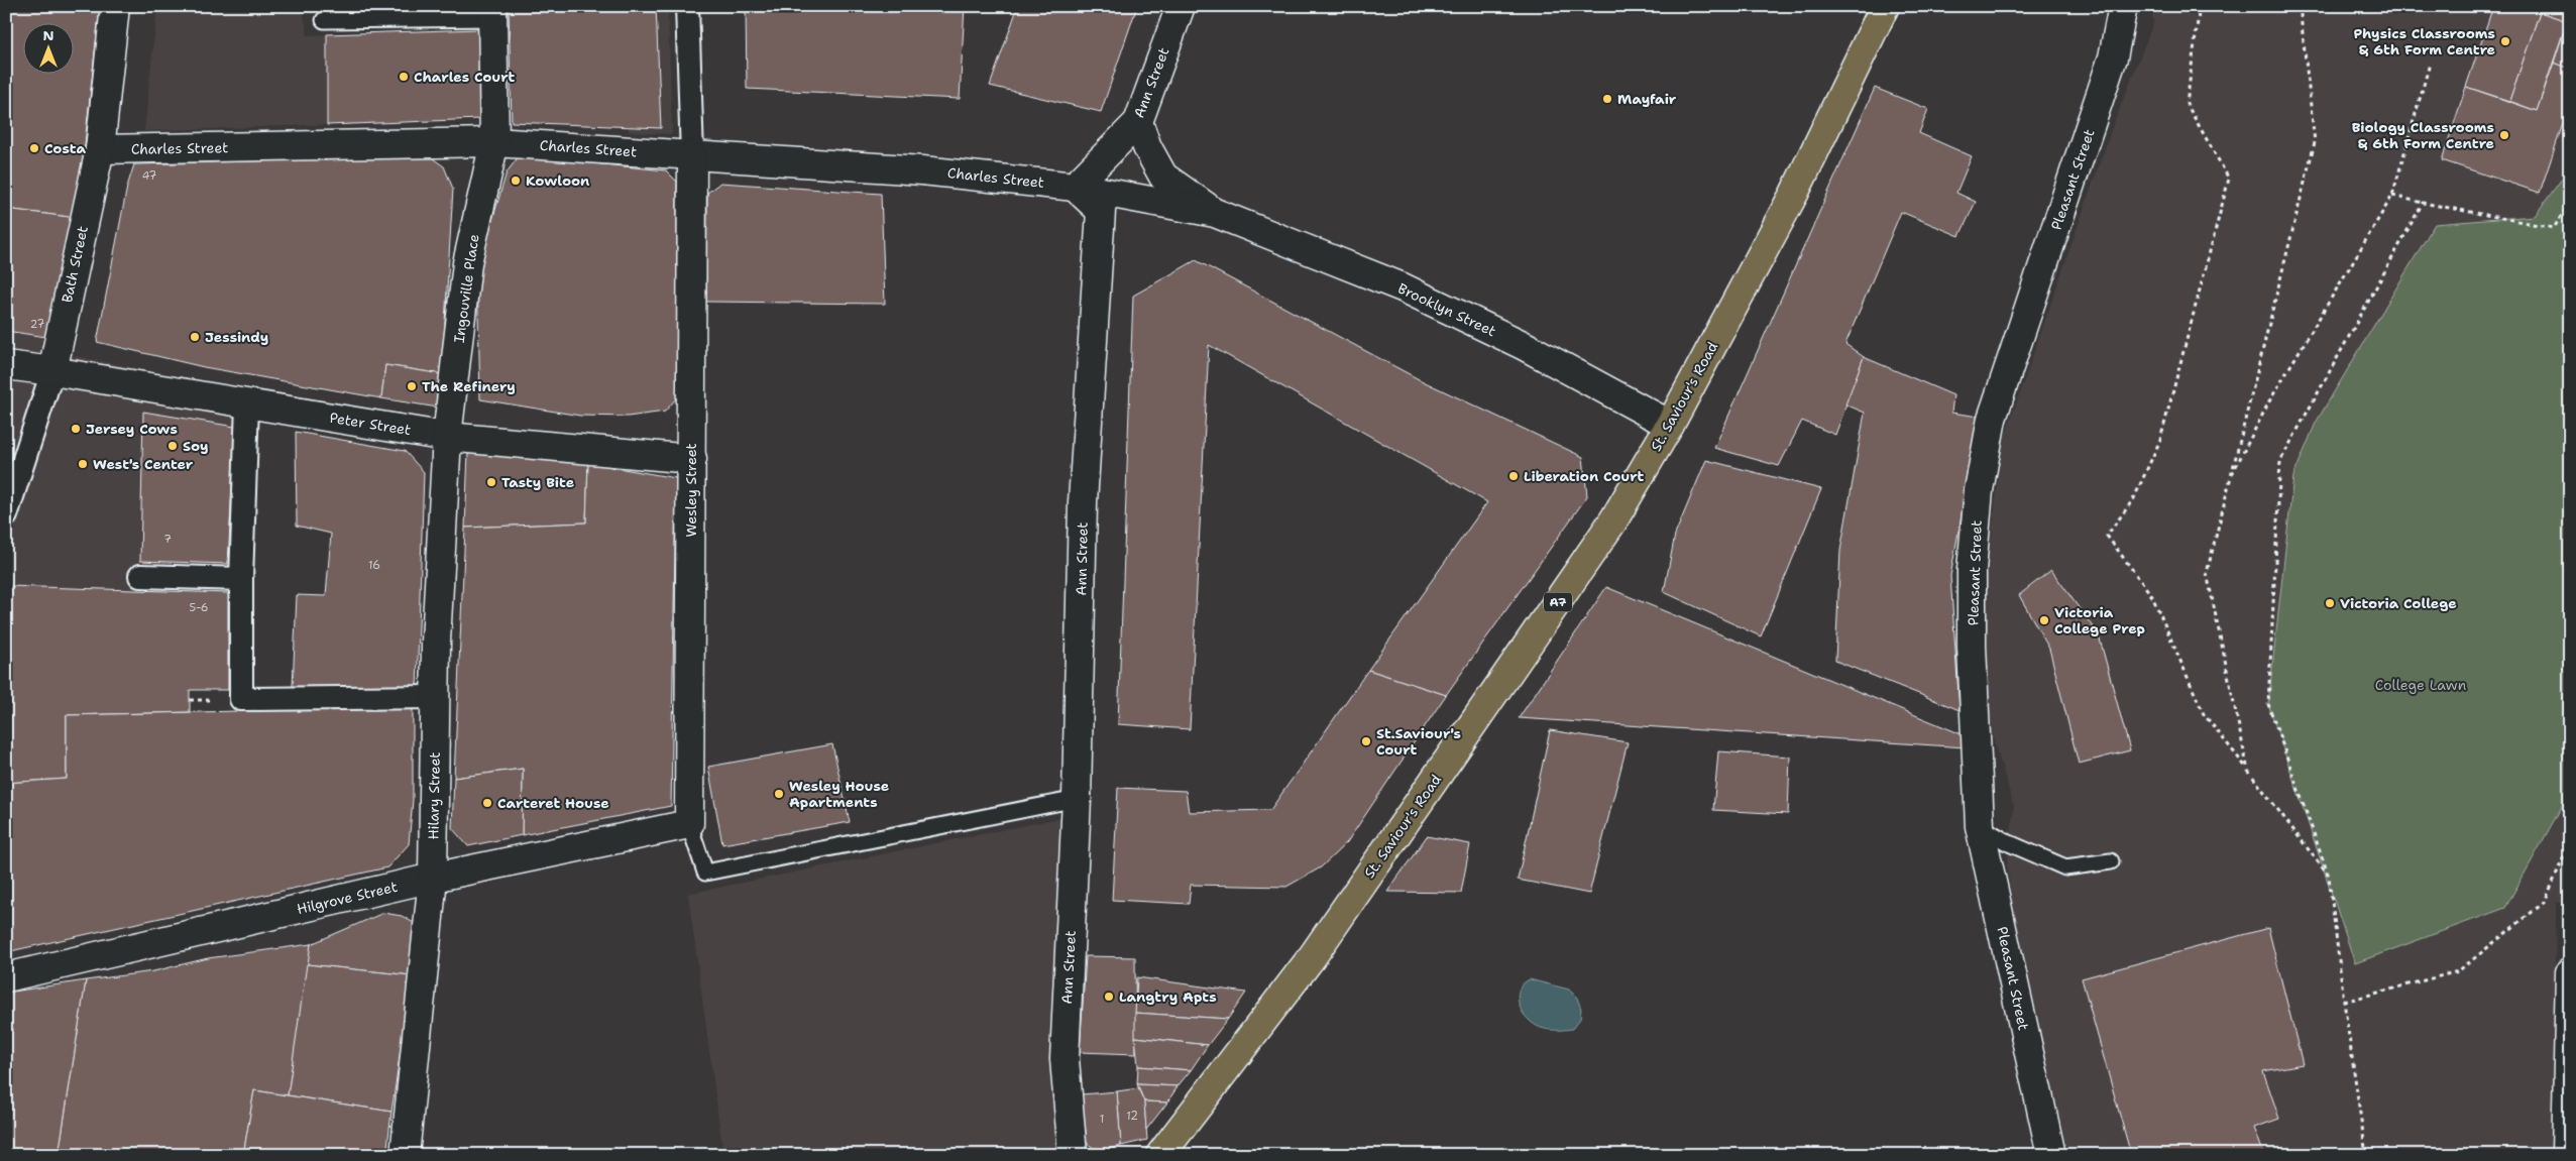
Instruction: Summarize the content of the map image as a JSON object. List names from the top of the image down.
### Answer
{
  "streets": {
    "main road": ["St. Saviour's Road", "A7"],
    "street": [
      "Ann Street",
      "Charles Street",
      "Pleasant Street",
      "Bath Street",
      "Ingouville Place",
      "Brooklyn Street",
      "Peter Street",
      "Wesley Street",
      "Hilary Street",
      "Hilgrove Street"
    ]
  },
  "crossings": [
    ["Ann Street", "Charles Street"],
    ["Ann Street", "Brooklyn Street"],
    ["Charles Street", "Bath Street"],
    ["Charles Street", "Ingouville Place"],
    ["Charles Street", "Brooklyn Street"],
    ["Charles Street", "Wesley Street"],
    ["Bath Street", "Peter Street"],
    ["Ingouville Place", "Peter Street"],
    ["Ingouville Place", "Hilary Street"],
    ["Brooklyn Street", "St. Saviour's Road"],
    ["Peter Street", "Wesley Street"],
    ["Peter Street", "Hilary Street"],
    ["Wesley Street", "Hilgrove Street"],
    ["Hilary Street", "Hilgrove Street"]
  ],
  "parks": ["College Lawn"],
  "places": [
    "Physics Classrooms & 6th Form Centre",
    "Charles Court",
    "Mayfair",
    "Biology Classrooms & 6th Form Centre",
    "Costa",
    "Kowloon",
    "Jessindy",
    "The Refinery",
    "Jersey Cows",
    "Soy",
    "West's Center",
    "Liberation Court",
    "Tasty Bite",
    "Victoria College",
    "Victoria College Prep",
    "St.Saviour's Court",
    "Wesley House Apartments",
    "Carteret House",
    "Langtry Apts"
  ],
  "house_numbers": [
    "47",
    "27",
    "7",
    "16",
    "5-6",
    "12",
    "1"
  ],
  "north": "top"
}
